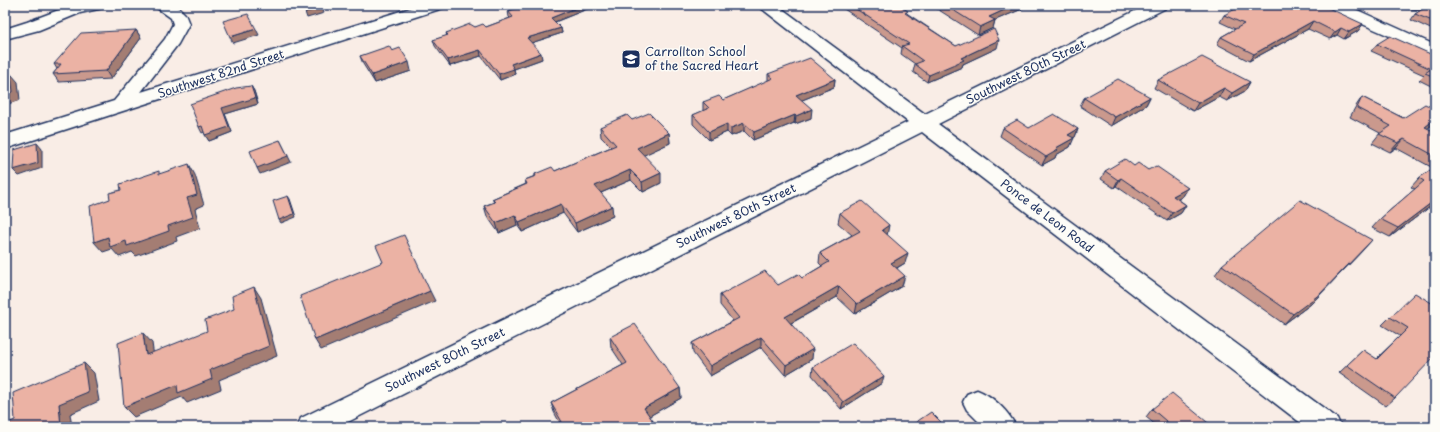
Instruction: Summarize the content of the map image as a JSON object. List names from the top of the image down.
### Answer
{
  "streets": {
    "street": ["Southwest 80th Street", "Southwest 82nd Street", "Ponce de Leon Road"]
  },
  "crossings": [
    ["Southwest 80th Street", "Ponce de Leon Road"]
  ],
  "places": {
    "school or university": ["Carrollton School of the Sacred Heart"]
  }
}
